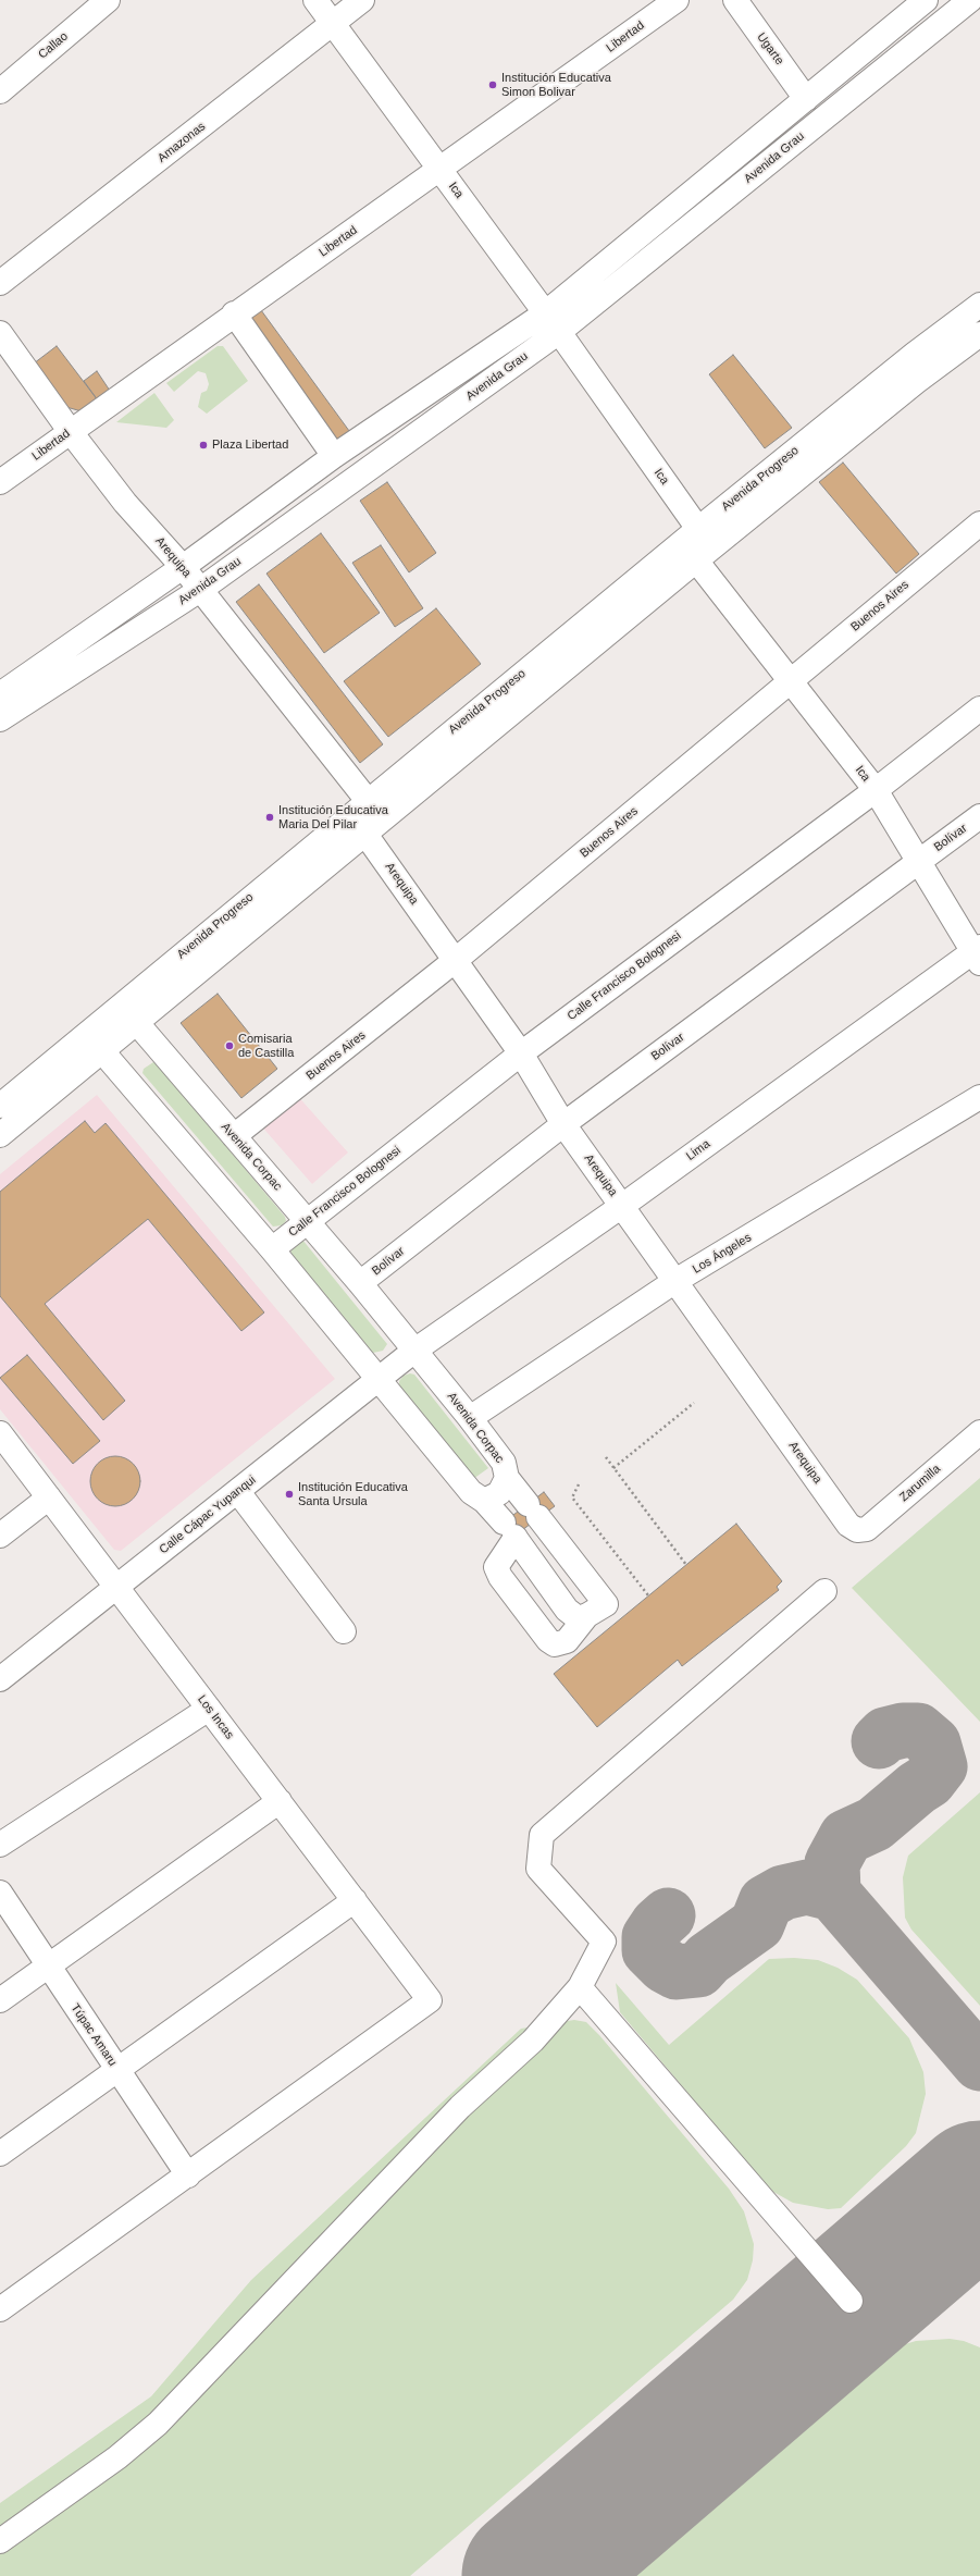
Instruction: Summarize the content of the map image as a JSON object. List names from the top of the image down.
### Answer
{
  "streets": {
    "street": [
      "Libertad",
      "Callao",
      "Ugarte",
      "Amazonas",
      "Avenida Grau",
      "Ica",
      "Avenida Progreso",
      "Arequipa",
      "Buenos Aires",
      "Bolívar",
      "Calle Francisco Bolognesi",
      "Lima",
      "Avenida Corpac",
      "Los Ángeles",
      "Zarumilla",
      "Calle Cápac Yupanqui",
      "Los Incas",
      "Túpac Amaru"
    ]
  },
  "crossings": [
    ["Libertad", "Ica"],
    ["Libertad", "Arequipa"],
    ["Ugarte", "Avenida Grau"],
    ["Amazonas", "Ica"],
    ["Avenida Grau", "Ica"],
    ["Avenida Grau", "Arequipa"],
    ["Ica", "Avenida Progreso"],
    ["Ica", "Buenos Aires"],
    ["Ica", "Bolívar"],
    ["Ica", "Calle Francisco Bolognesi"],
    ["Ica", "Lima"],
    ["Avenida Progreso", "Arequipa"],
    ["Avenida Progreso", "Avenida Corpac"],
    ["Arequipa", "Buenos Aires"],
    ["Arequipa", "Bolívar"],
    ["Arequipa", "Calle Francisco Bolognesi"],
    ["Arequipa", "Lima"],
    ["Arequipa", "Los Ángeles"],
    ["Arequipa", "Zarumilla"],
    ["Buenos Aires", "Avenida Corpac"],
    ["Bolívar", "Avenida Corpac"],
    ["Calle Francisco Bolognesi", "Avenida Corpac"],
    ["Lima", "Avenida Corpac"],
    ["Lima", "Calle Cápac Yupanqui"],
    ["Avenida Corpac", "Los Ángeles"],
    ["Avenida Corpac", "Calle Cápac Yupanqui"],
    ["Calle Cápac Yupanqui", "Los Incas"],
    ["Los Incas", "Túpac Amaru"]
  ],
  "places": [
    "Institución Educativa Simon Bolivar",
    "Plaza Libertad",
    "Institución Educativa Maria Del Pilar",
    "Comisaria de Castilla",
    "Institución Educativa Santa Ursula"
  ]
}
